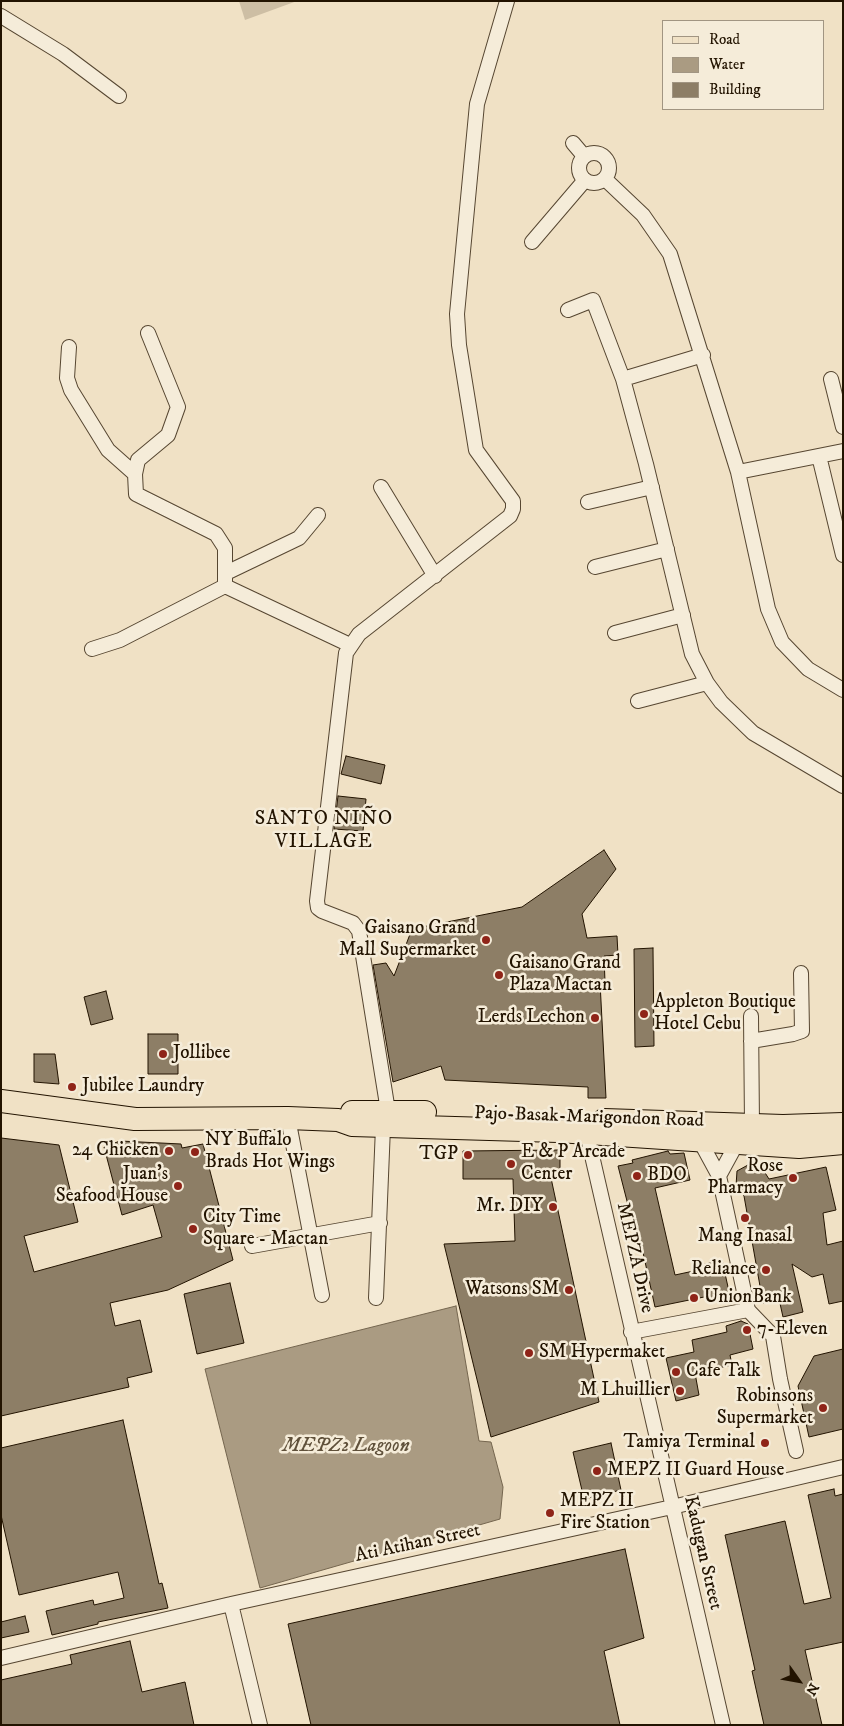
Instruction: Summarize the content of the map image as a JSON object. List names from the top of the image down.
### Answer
{
  "streets": {
    "main road": ["Pajo-Basak-Marigondon Road"],
    "street": ["MEPZA Drive", "Ati Atihan Street", "Kadugan Street"]
  },
  "crossings": [
    ["Pajo-Basak-Marigondon Road", "MEPZA Drive"],
    ["MEPZA Drive", "Kadugan Street"],
    ["Ati Atihan Street", "Kadugan Street"]
  ],
  "districts": ["SANTO NIÑO VILLAGE"],
  "water": ["MEPZ2 Lagoon"],
  "places": [
    "Gaisano Grand Mall Supermarket",
    "Gaisano Grand Plaza Mactan",
    "Appleton Boutique Hotel Cebu",
    "Lerds Lechon",
    "Jollibee",
    "Jubilee Laundry",
    "24 Chicken",
    "NY Buffalo Brads Hot Wings",
    "TGP",
    "E & P Arcade Center",
    "BDO",
    "Rose Pharmacy",
    "Juan's Seafood House",
    "Mr. DIY",
    "Mang Inasal",
    "City Time Square - Mactan",
    "Reliance",
    "Watsons SM",
    "UnionBank",
    "7-Eleven",
    "SM Hypermaket",
    "Cafe Talk",
    "M Lhuillier",
    "Robinsons Supermarket",
    "Tamiya Terminal",
    "MEPZ II Guard House",
    "MEPZ II Fire Station"
  ],
  "legend": ["Road", "Water", "Building"],
  "north": "bottom right"
}
